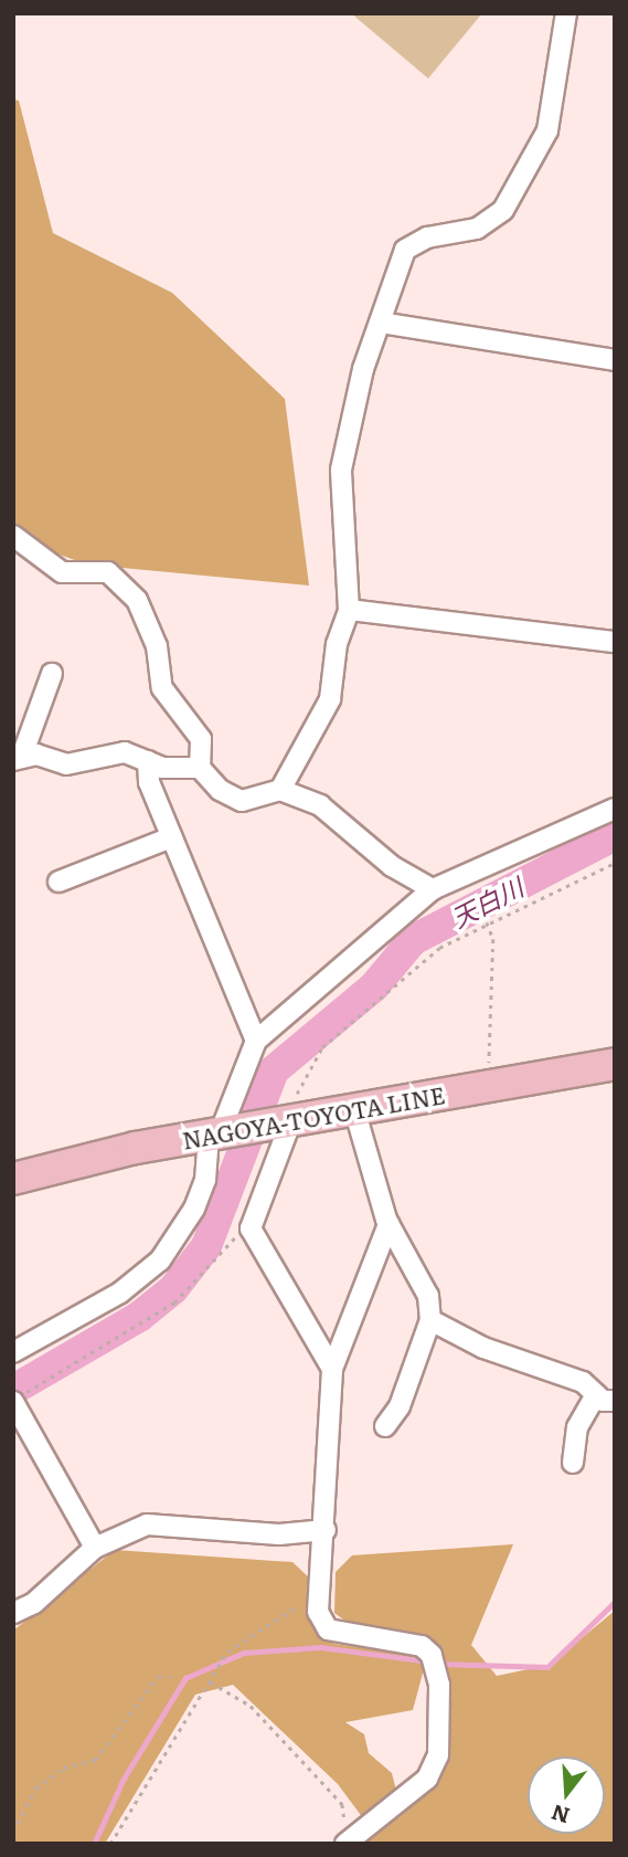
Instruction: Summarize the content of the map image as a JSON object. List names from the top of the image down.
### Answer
{
  "streets": {
    "main road": ["NAGOYA-TOYOTA LINE"]
  },
  "water": ["天白川"],
  "north": "bottom"
}
